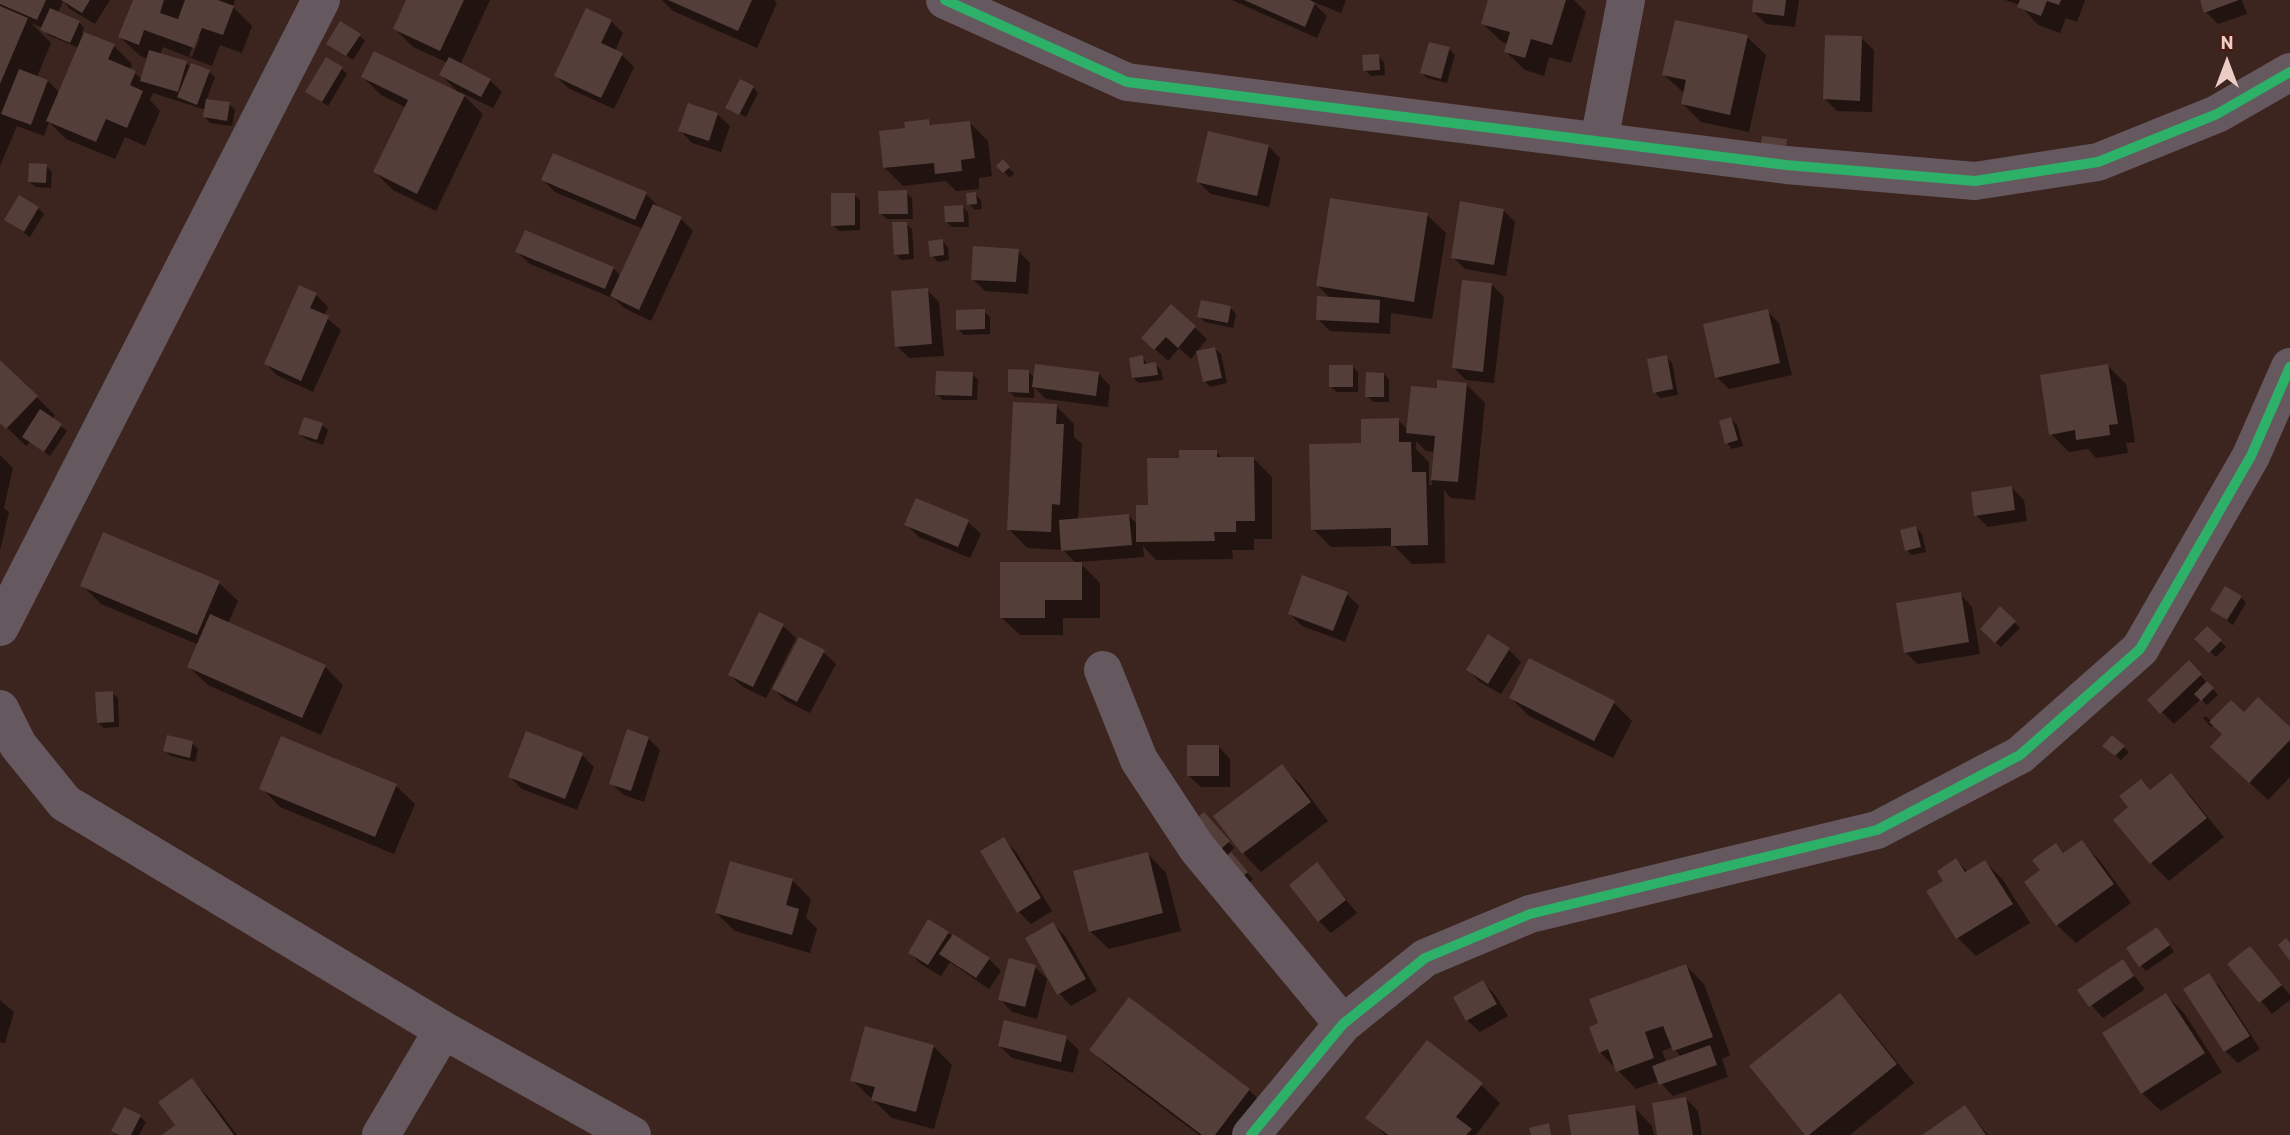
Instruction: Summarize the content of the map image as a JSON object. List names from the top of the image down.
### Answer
{
  "north": "top"
}
